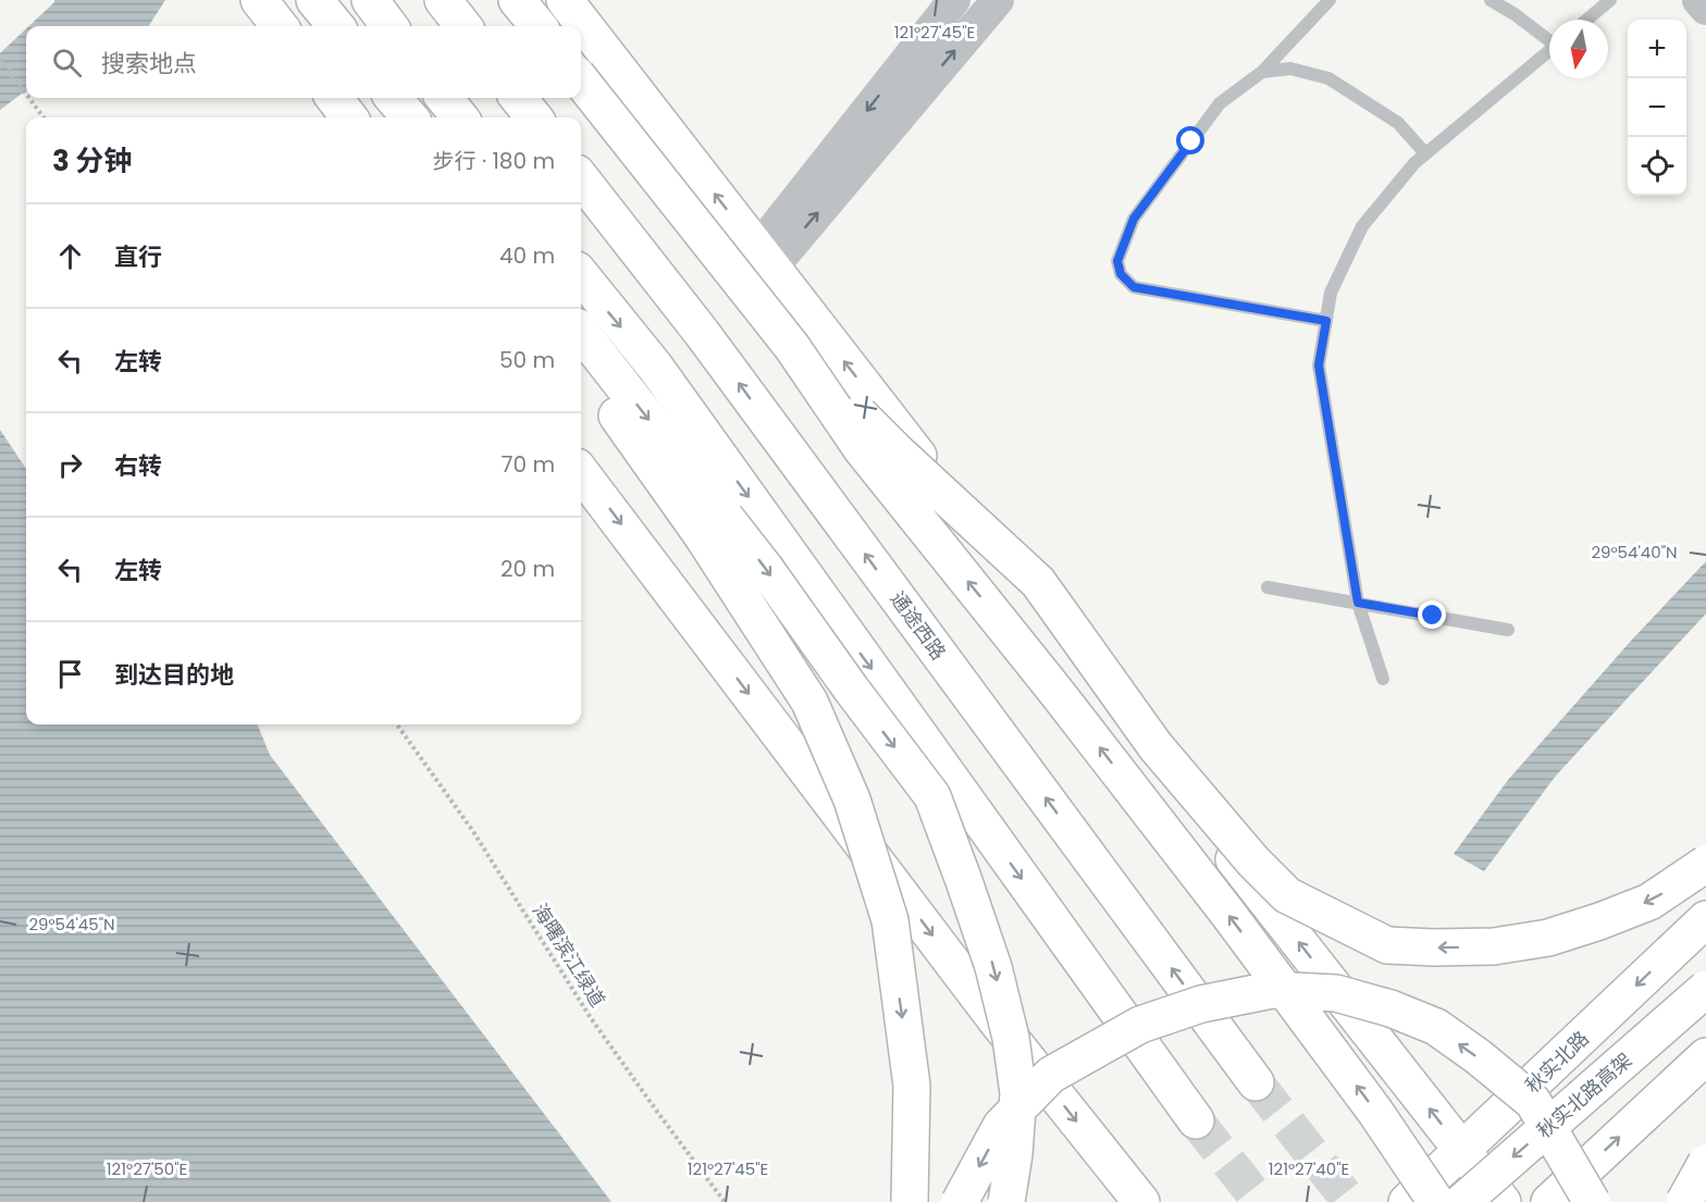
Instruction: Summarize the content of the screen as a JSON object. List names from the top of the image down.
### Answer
{
  "streets": {
    "main road": ["通途西路", "秋实北路", "秋实北路高架"],
    "path": ["海曙滨江绿道"]
  },
  "north": "bottom",
  "page": {
    "map_buttons": ["+", "−"],
    "search": "搜索地点",
    "heading": ["3 分钟", "步行 · 180 m"],
    "list": [
      ["直行", "40 m"],
      ["左转", "50 m"],
      ["右转", "70 m"],
      ["左转", "20 m"],
      "到达目的地"
    ]
  },
  "coordinates": [
    "121°27'45\"E",
    "29°54'40\"N",
    "29°54'45\"N",
    "121°27'50\"E",
    "121°27'40\"E"
  ]
}
